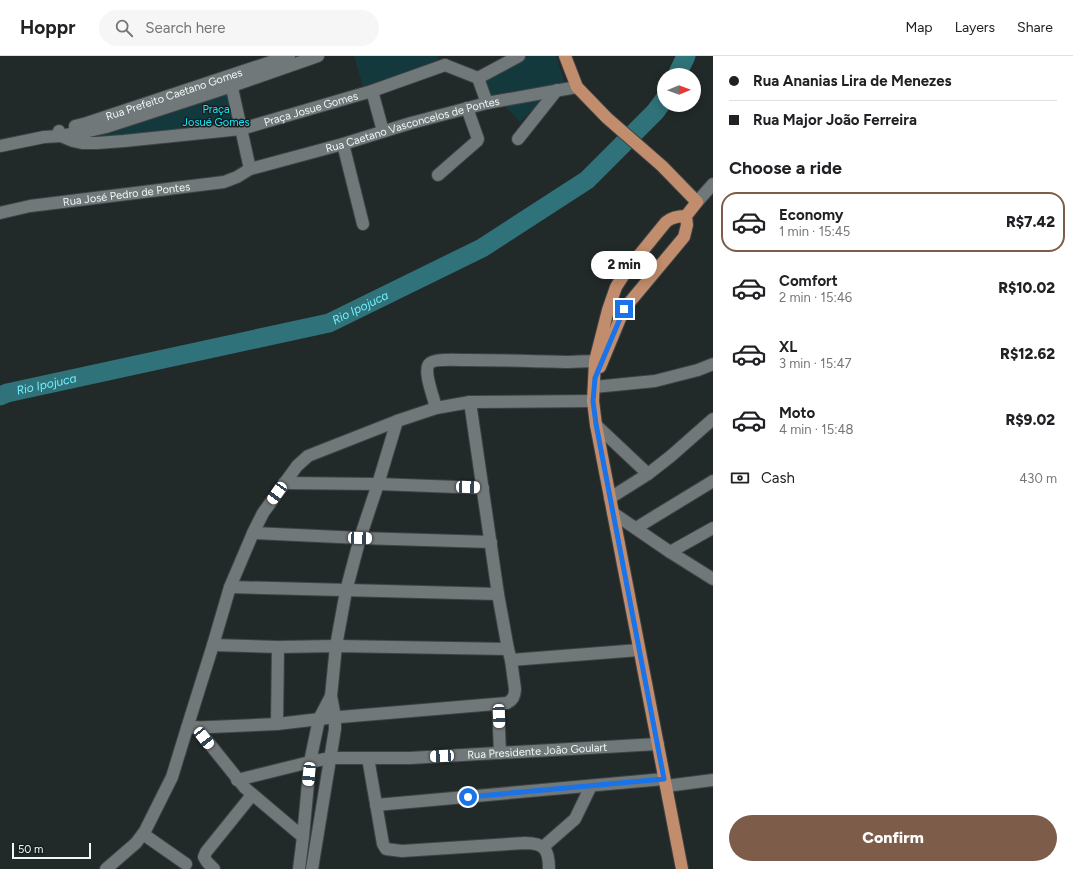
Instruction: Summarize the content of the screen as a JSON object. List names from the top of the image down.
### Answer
{
  "streets": {
    "street": [
      "Rua Prefeito Caetano Gomes",
      "Praça Josue Gomes",
      "Rua Caetano Vasconcelos de Pontes",
      "Rua José Pedro de Pontes",
      "Rua Presidente João Goulart"
    ]
  },
  "crossings": [
    ["Rua Prefeito Caetano Gomes", "Praça Josue Gomes"],
    ["Rua Caetano Vasconcelos de Pontes", "Rua José Pedro de Pontes"]
  ],
  "water": ["Rio Ipojuca"],
  "parks": ["Praça Josué Gomes"],
  "scale_bar": "50 m",
  "north": "right",
  "page": {
    "header": "Hoppr",
    "search": "Search here",
    "nav": ["Map", "Layers", "Share"],
    "banner": ["Rua Ananias Lira de Menezes", "Rua Major João Ferreira"],
    "heading": "Choose a ride",
    "list": [
      {
        "name": "Economy",
        "note": "1 min · 15:45",
        "value": "R$7.42"
      },
      {
        "name": "Comfort",
        "note": "2 min · 15:46",
        "value": "R$10.02"
      },
      {
        "name": "XL",
        "note": "3 min · 15:47",
        "value": "R$12.62"
      },
      {
        "name": "Moto",
        "note": "4 min · 15:48",
        "value": "R$9.02"
      }
    ],
    "bubble": "2 min",
    "pay": ["Cash", "430 m"],
    "buttons": "Confirm",
    "scale": "50 m"
  }
}
